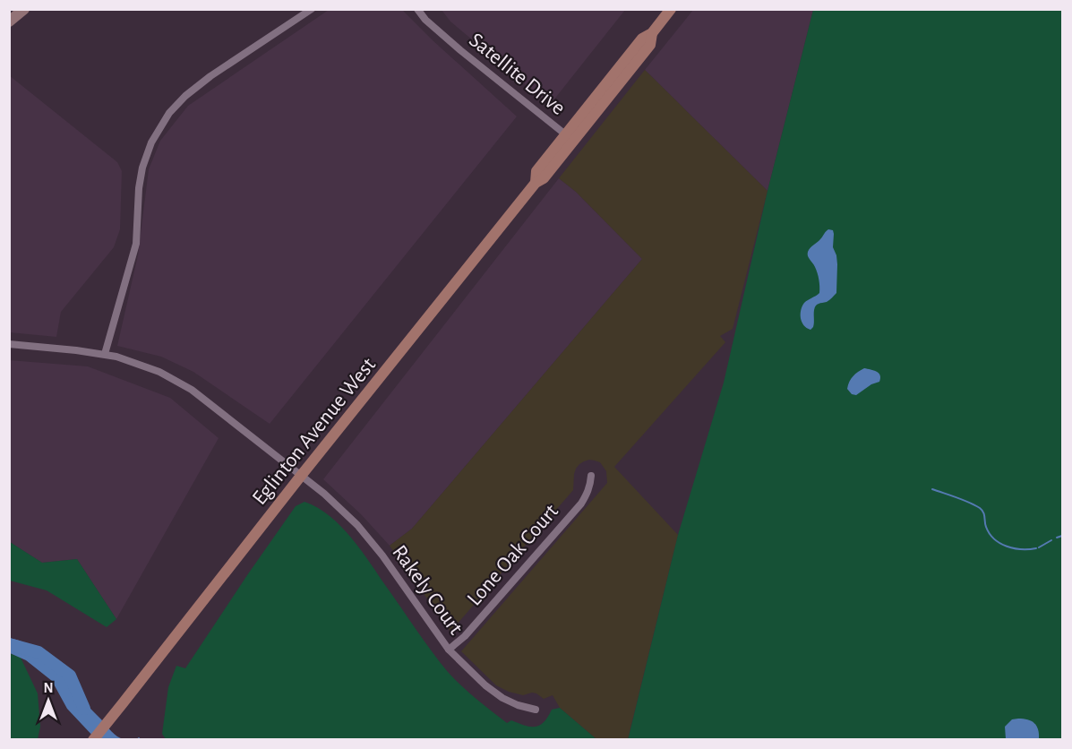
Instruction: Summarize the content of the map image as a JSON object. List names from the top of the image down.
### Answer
{
  "streets": {
    "main road": ["Eglinton Avenue West"],
    "street": ["Satellite Drive", "Lone Oak Court", "Rakely Court"]
  },
  "crossings": [
    ["Satellite Drive", "Eglinton Avenue West"],
    ["Eglinton Avenue West", "Rakely Court"],
    ["Lone Oak Court", "Rakely Court"]
  ],
  "north": "top"
}
